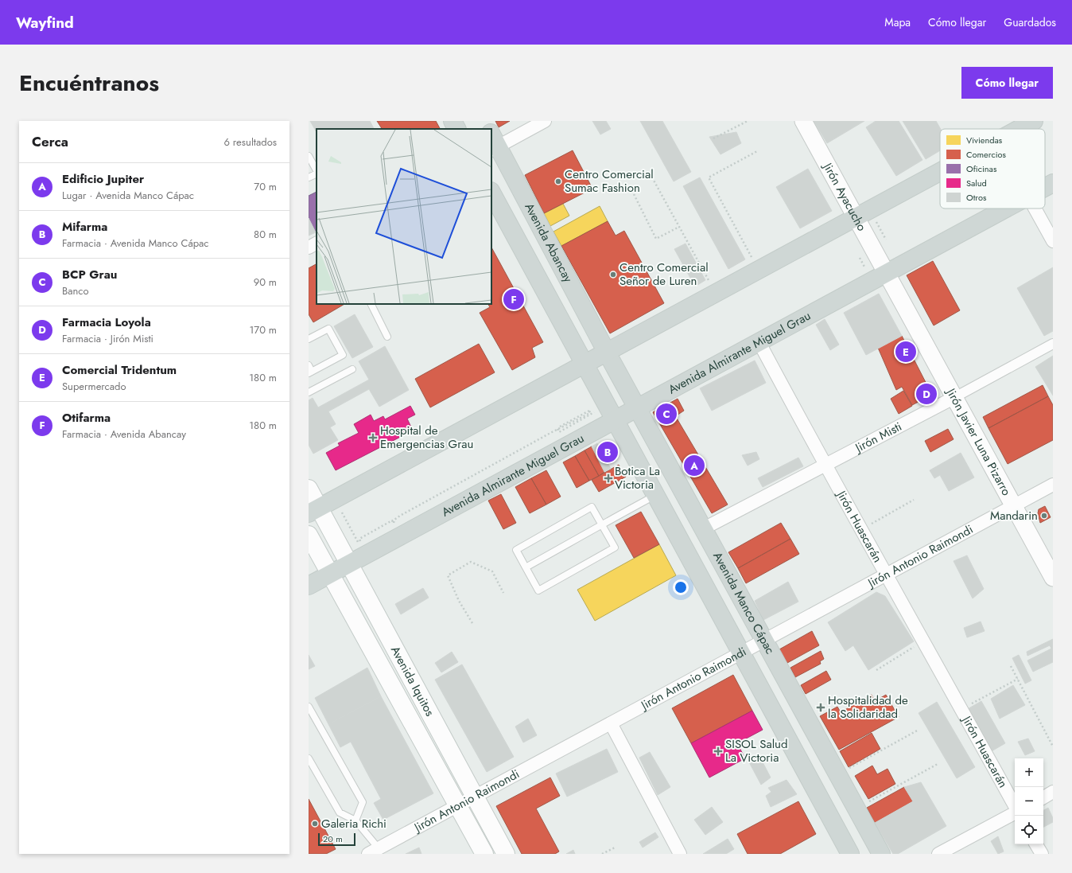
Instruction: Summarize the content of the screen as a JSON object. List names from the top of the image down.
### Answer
{
  "streets": {
    "main road": [
      "Avenida Abancay",
      "Avenida Almirante Miguel Grau",
      "Avenida Manco Cápac",
      "Avenida Iquitos"
    ],
    "street": [
      "Jirón Ayacucho",
      "Jirón Misti",
      "Jirón Javier Luna Pizarro",
      "Jirón Huascarán",
      "Jirón Antonio Raimondi"
    ]
  },
  "crossings": [
    ["Jirón Ayacucho", "Avenida Almirante Miguel Grau"],
    ["Jirón Ayacucho", "Jirón Javier Luna Pizarro"],
    ["Avenida Abancay", "Avenida Manco Cápac"],
    ["Avenida Almirante Miguel Grau", "Jirón Javier Luna Pizarro"],
    ["Avenida Almirante Miguel Grau", "Jirón Huascarán"],
    ["Avenida Almirante Miguel Grau", "Avenida Manco Cápac"],
    ["Avenida Almirante Miguel Grau", "Avenida Iquitos"],
    ["Jirón Misti", "Jirón Javier Luna Pizarro"],
    ["Jirón Misti", "Jirón Huascarán"],
    ["Jirón Misti", "Avenida Manco Cápac"],
    ["Jirón Javier Luna Pizarro", "Jirón Antonio Raimondi"],
    ["Jirón Huascarán", "Jirón Antonio Raimondi"],
    ["Jirón Antonio Raimondi", "Avenida Manco Cápac"],
    ["Jirón Antonio Raimondi", "Avenida Iquitos"]
  ],
  "places": {
    "other": [
      "Centro Comercial Sumac Fashion",
      "Centro Comercial Señor de Luren",
      "Mandarin",
      "Galeria Richi"
    ],
    "health": [
      "Hospital de Emergencias Grau",
      "Botica La Victoria",
      "Hospitalidad de la Solidaridad",
      "SISOL Salud La Victoria"
    ]
  },
  "legend": [
    "Viviendas",
    "Comercios",
    "Oficinas",
    "Salud",
    "Otros"
  ],
  "scale_bar": "20 m",
  "page": {
    "header": "Wayfind",
    "nav": ["Mapa", "Cómo llegar", "Guardados"],
    "title": "Encuéntranos",
    "buttons": "Cómo llegar",
    "heading": ["Cerca", "6 resultados"],
    "list": [
      {
        "mark": "A",
        "name": "Edificio Jupiter",
        "note": "Lugar · Avenida Manco Cápac",
        "value": "70 m"
      },
      {
        "mark": "B",
        "name": "Mifarma",
        "note": "Farmacia · Avenida Manco Cápac",
        "value": "80 m"
      },
      {
        "mark": "C",
        "name": "BCP Grau",
        "note": "Banco",
        "value": "90 m"
      },
      {
        "mark": "D",
        "name": "Farmacia Loyola",
        "note": "Farmacia · Jirón Misti",
        "value": "170 m"
      },
      {
        "mark": "E",
        "name": "Comercial Tridentum",
        "note": "Supermercado",
        "value": "180 m"
      },
      {
        "mark": "F",
        "name": "Otifarma",
        "note": "Farmacia · Avenida Abancay",
        "value": "180 m"
      }
    ],
    "pins": [
      "F",
      "E",
      "D",
      "C",
      "B",
      "A"
    ],
    "map_buttons": ["+", "−"],
    "scale": "20 m"
  }
}
